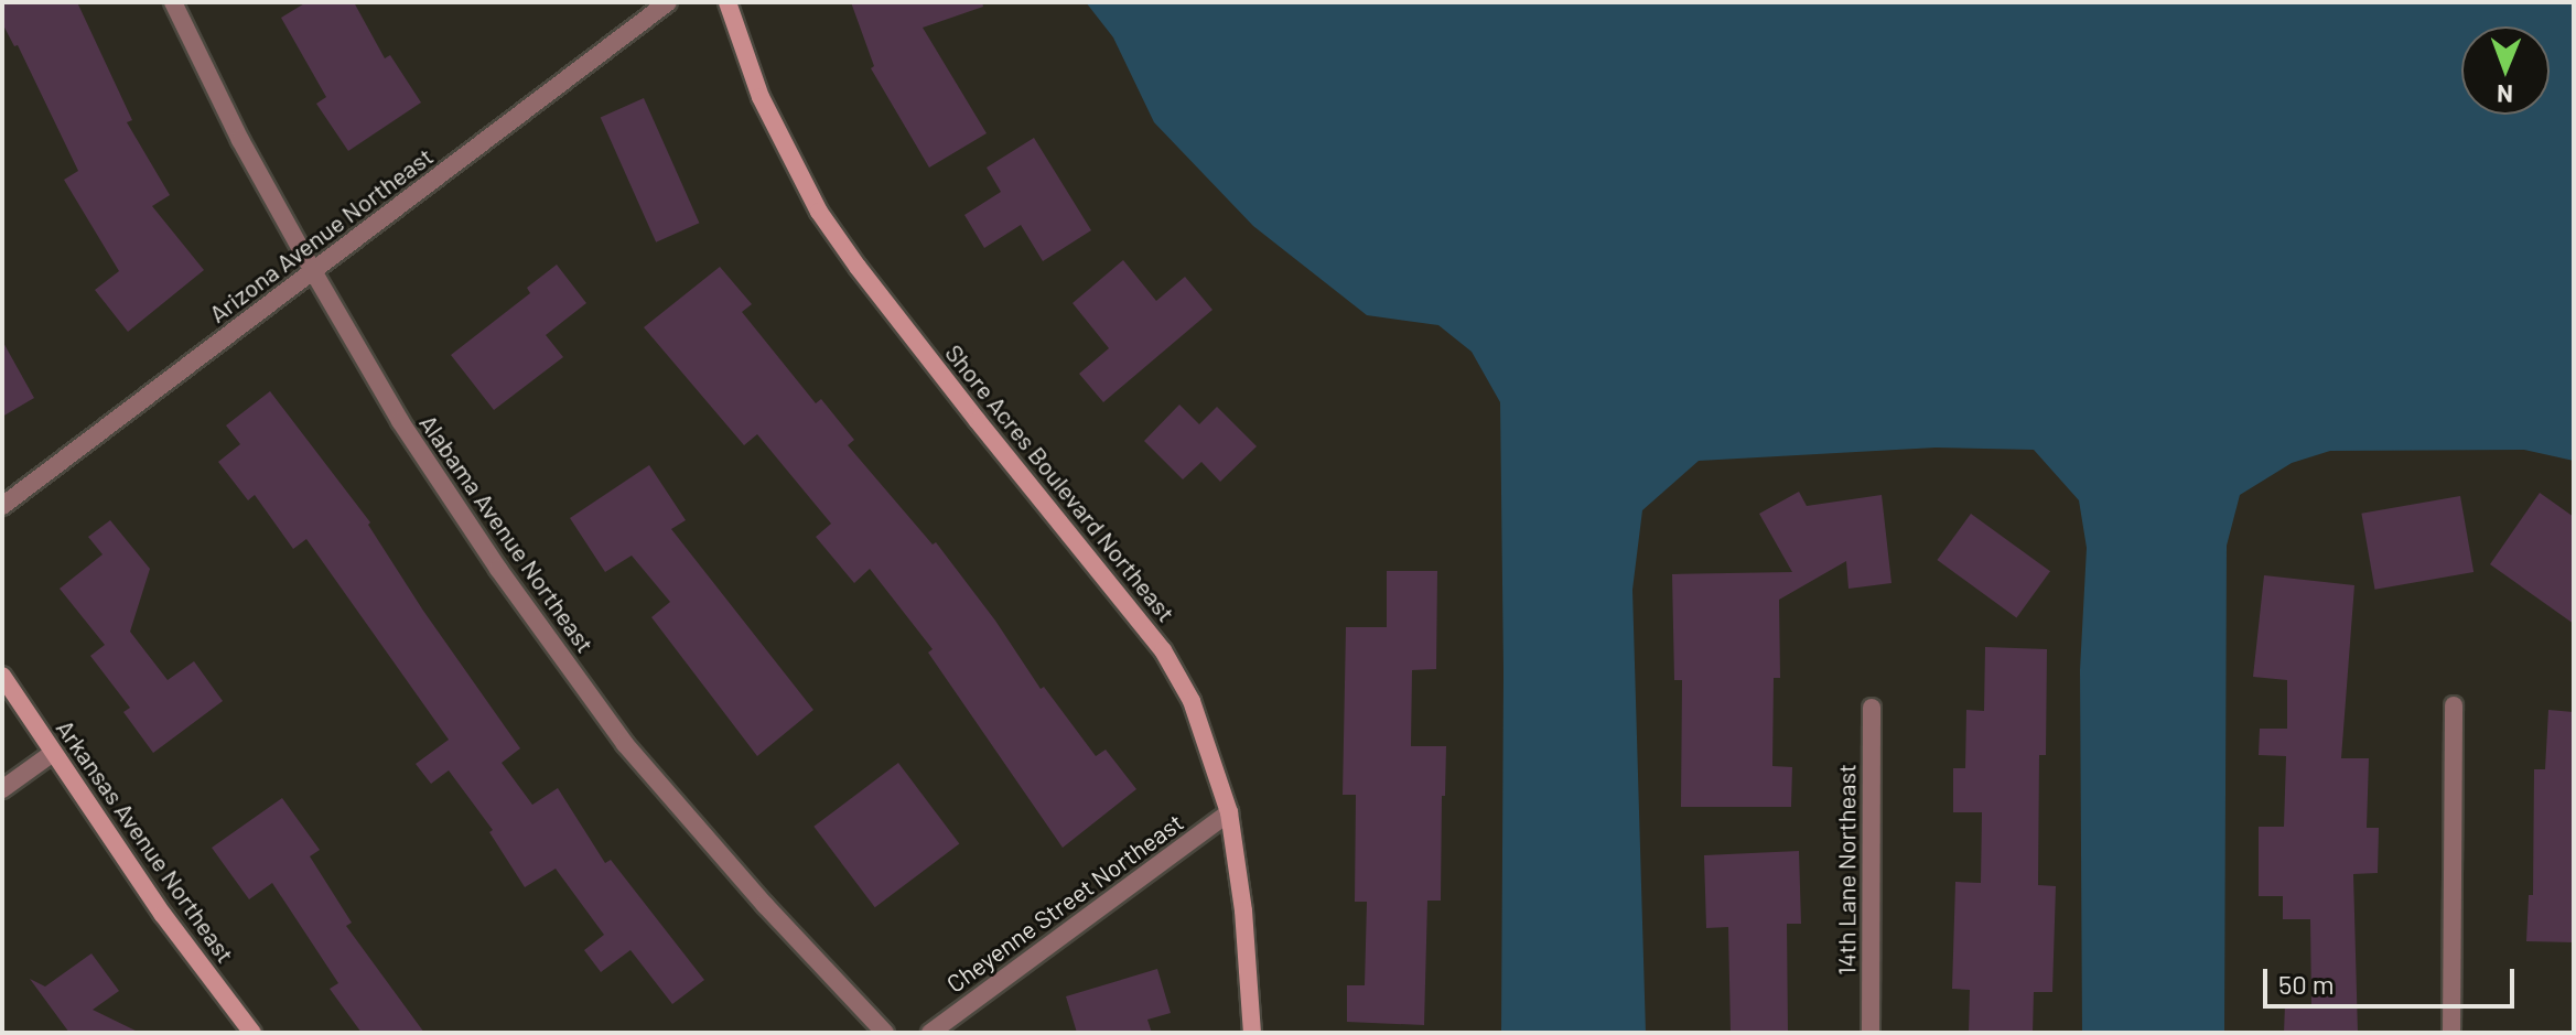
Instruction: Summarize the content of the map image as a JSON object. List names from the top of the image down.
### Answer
{
  "streets": {
    "street": [
      "Arizona Avenue Northeast",
      "Shore Acres Boulevard Northeast",
      "Alabama Avenue Northeast",
      "Arkansas Avenue Northeast",
      "14th Lane Northeast",
      "Cheyenne Street Northeast"
    ]
  },
  "crossings": [
    ["Arizona Avenue Northeast", "Alabama Avenue Northeast"],
    ["Shore Acres Boulevard Northeast", "Cheyenne Street Northeast"]
  ],
  "scale_bar": "50 m",
  "north": "bottom"
}
